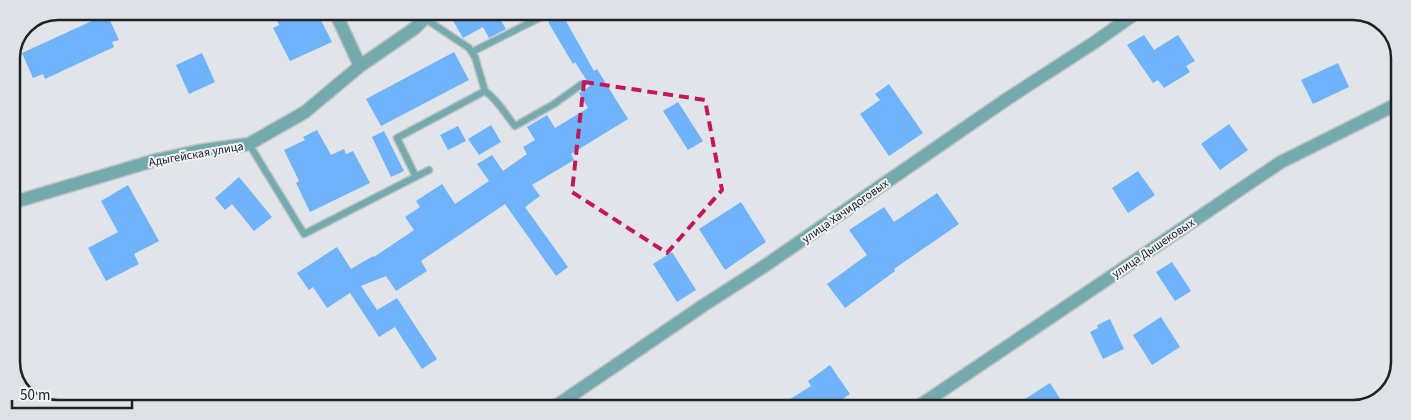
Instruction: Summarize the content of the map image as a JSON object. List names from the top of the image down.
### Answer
{
  "streets": {
    "street": ["Адыгейская улица", "улица Хачидоговых", "улица Дышековых"]
  },
  "scale_bar": "50 m"
}
